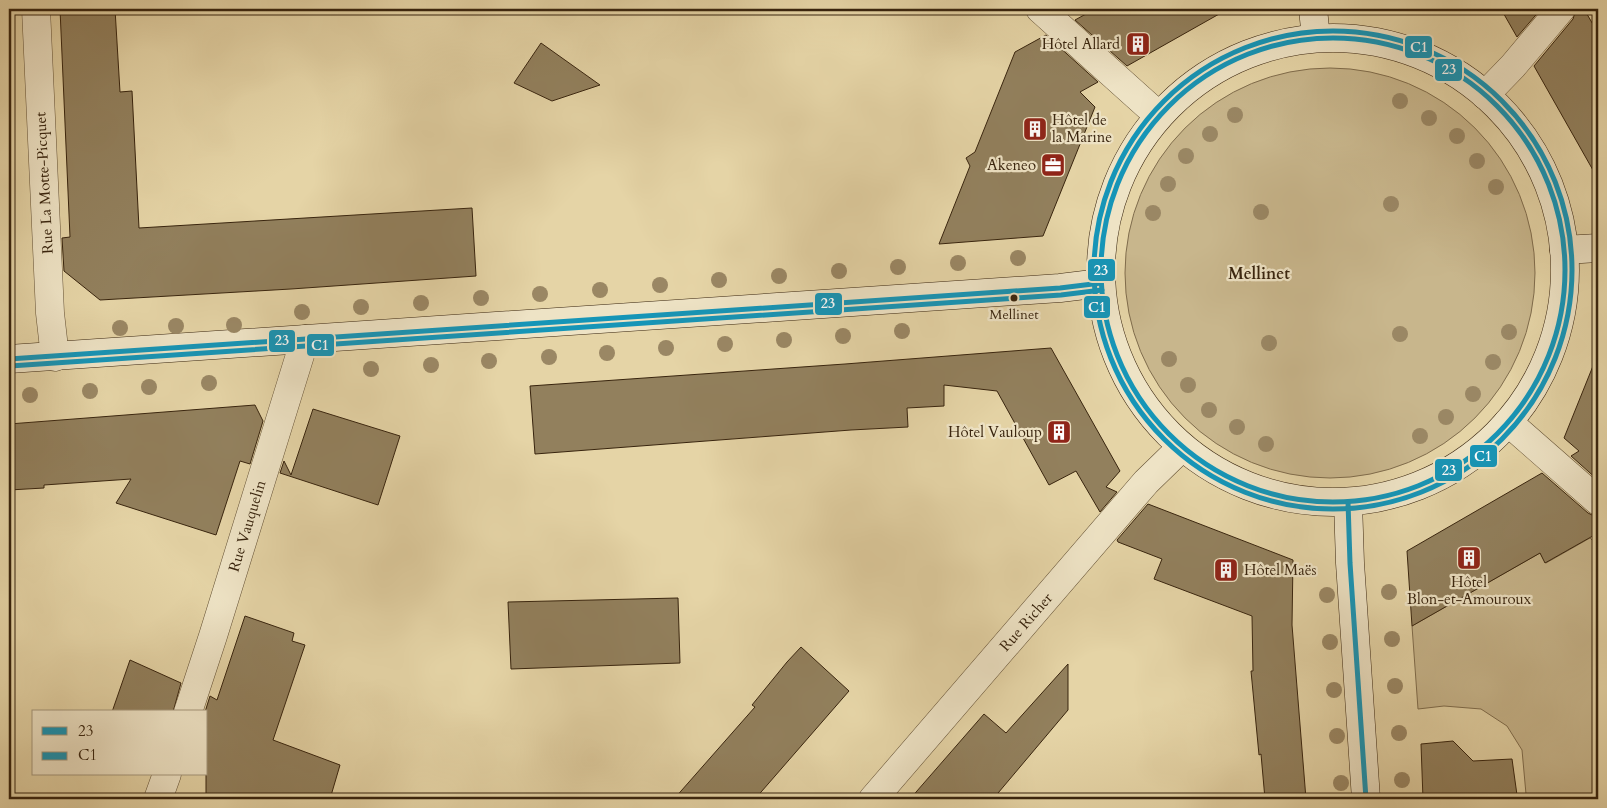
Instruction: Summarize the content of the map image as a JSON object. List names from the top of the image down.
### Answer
{
  "streets": {
    "street": ["Rue La Motte-Picquet", "Rue Vauquelin", "Rue Richer"]
  },
  "districts": ["Mellinet"],
  "places": {
    "building": [
      "Hôtel Allard",
      "Hôtel de la Marine",
      "Hôtel Vauloup",
      "Hôtel Blon-et-Amouroux",
      "Hôtel Maës"
    ],
    "office": ["Akeneo"],
    "other": ["Mellinet"]
  },
  "lines": ["transit line C1", "transit line 23"],
  "legend": ["23", "C1"]
}
